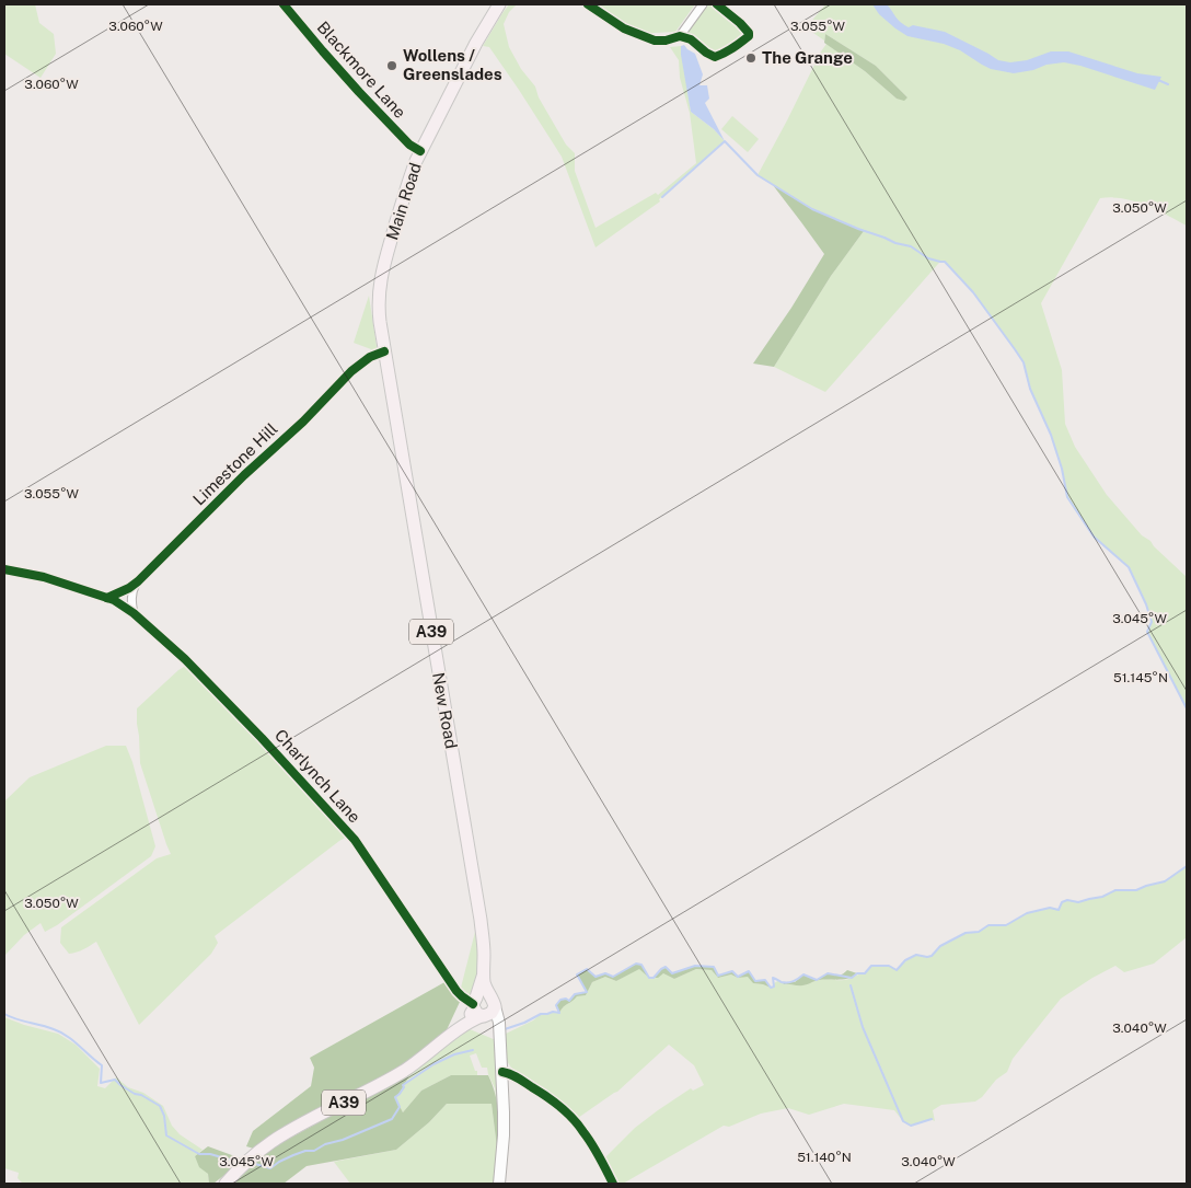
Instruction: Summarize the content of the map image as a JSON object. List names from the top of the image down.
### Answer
{
  "streets": {
    "main road": ["Main Road", "A39", "New Road"],
    "street": ["Blackmore Lane", "Limestone Hill", "Charlynch Lane"]
  },
  "crossings": [
    ["Blackmore Lane", "Main Road"],
    ["Main Road", "Limestone Hill"],
    ["Main Road", "New Road"],
    ["Limestone Hill", "New Road"],
    ["Limestone Hill", "Charlynch Lane"],
    ["A39", "New Road"],
    ["A39", "Charlynch Lane"],
    ["New Road", "Charlynch Lane"]
  ],
  "places": ["The Grange", "Wollens / Greenslades"],
  "coordinates": [
    "3.060°W",
    "3.055°W",
    "3.050°W",
    "3.045°W",
    "51.145°N",
    "3.040°W",
    "51.140°N"
  ]
}
